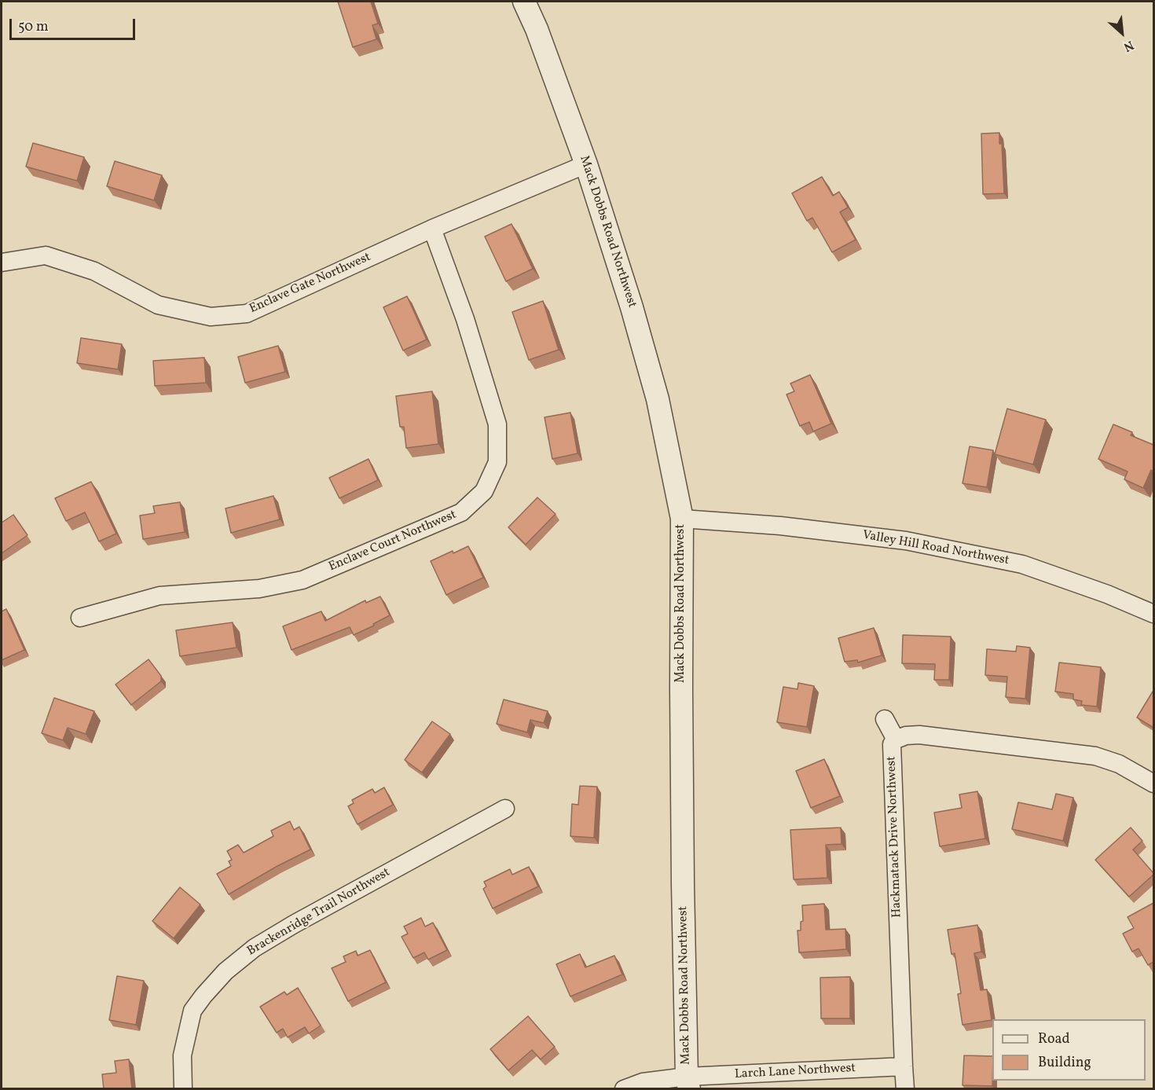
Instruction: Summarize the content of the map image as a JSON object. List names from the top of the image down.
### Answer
{
  "streets": {
    "street": [
      "Mack Dobbs Road Northwest",
      "Enclave Gate Northwest",
      "Enclave Court Northwest",
      "Valley Hill Road Northwest",
      "Hackmatack Drive Northwest",
      "Brackenridge Trail Northwest",
      "Larch Lane Northwest"
    ]
  },
  "crossings": [
    ["Mack Dobbs Road Northwest", "Enclave Gate Northwest"],
    ["Mack Dobbs Road Northwest", "Valley Hill Road Northwest"],
    ["Mack Dobbs Road Northwest", "Larch Lane Northwest"],
    ["Enclave Gate Northwest", "Enclave Court Northwest"],
    ["Hackmatack Drive Northwest", "Larch Lane Northwest"]
  ],
  "legend": ["Road", "Building"],
  "scale_bar": "50 m",
  "north": "bottom right"
}
